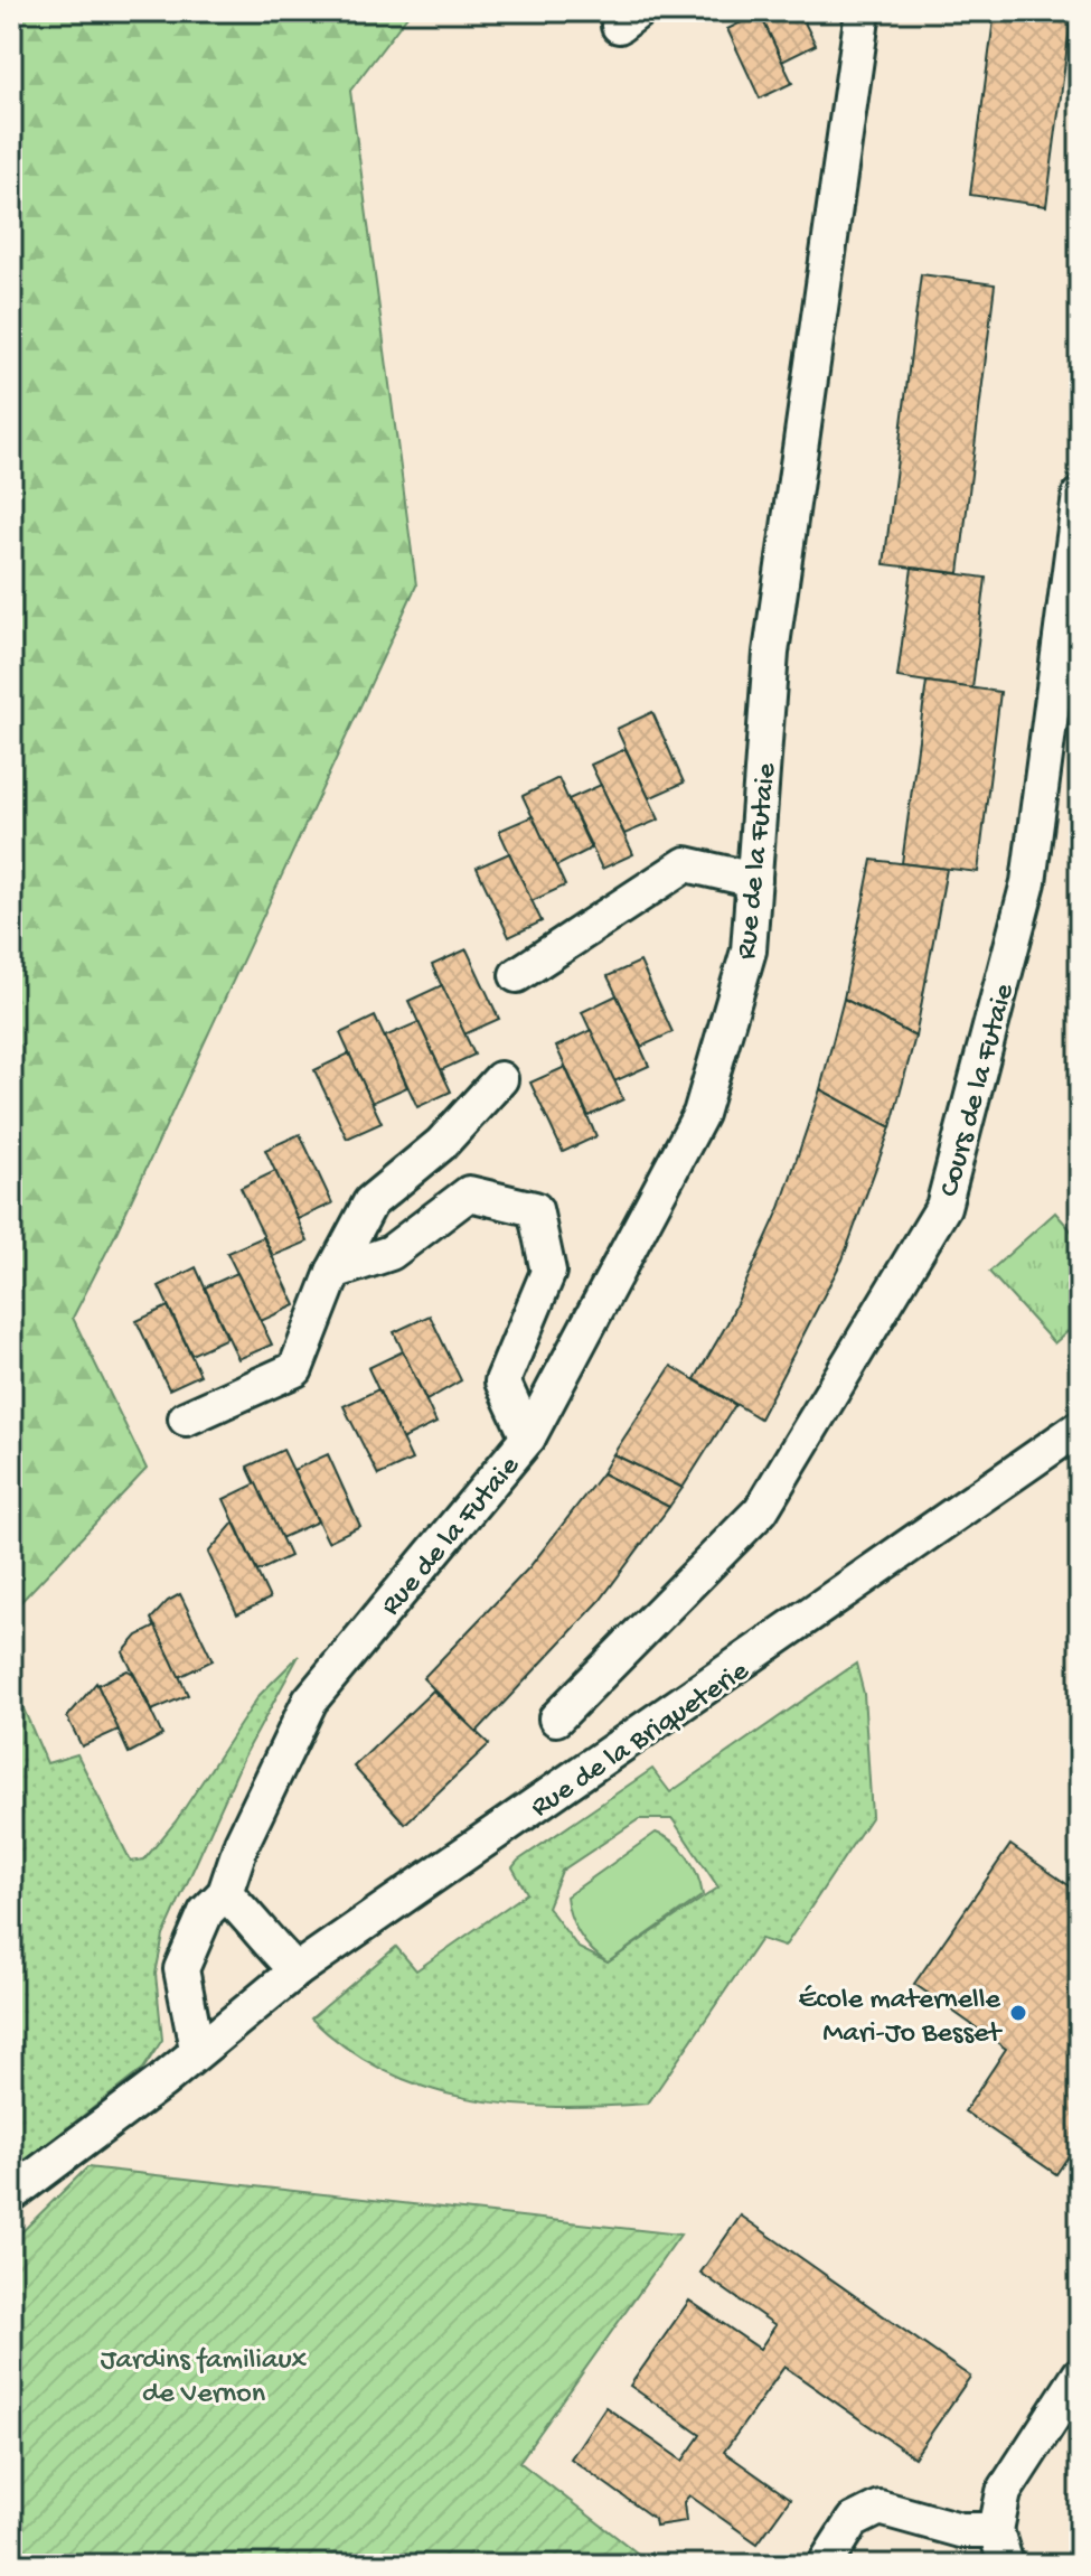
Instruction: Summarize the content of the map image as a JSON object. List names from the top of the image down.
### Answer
{
  "streets": {
    "street": ["Rue de la Futaie", "Cours de la Futaie", "Rue de la Briqueterie"]
  },
  "crossings": [
    ["Rue de la Futaie", "Rue de la Briqueterie"]
  ],
  "parks": ["Jardins familiaux de Vernon"],
  "places": ["École maternelle Mari-Jo Besset"]
}
